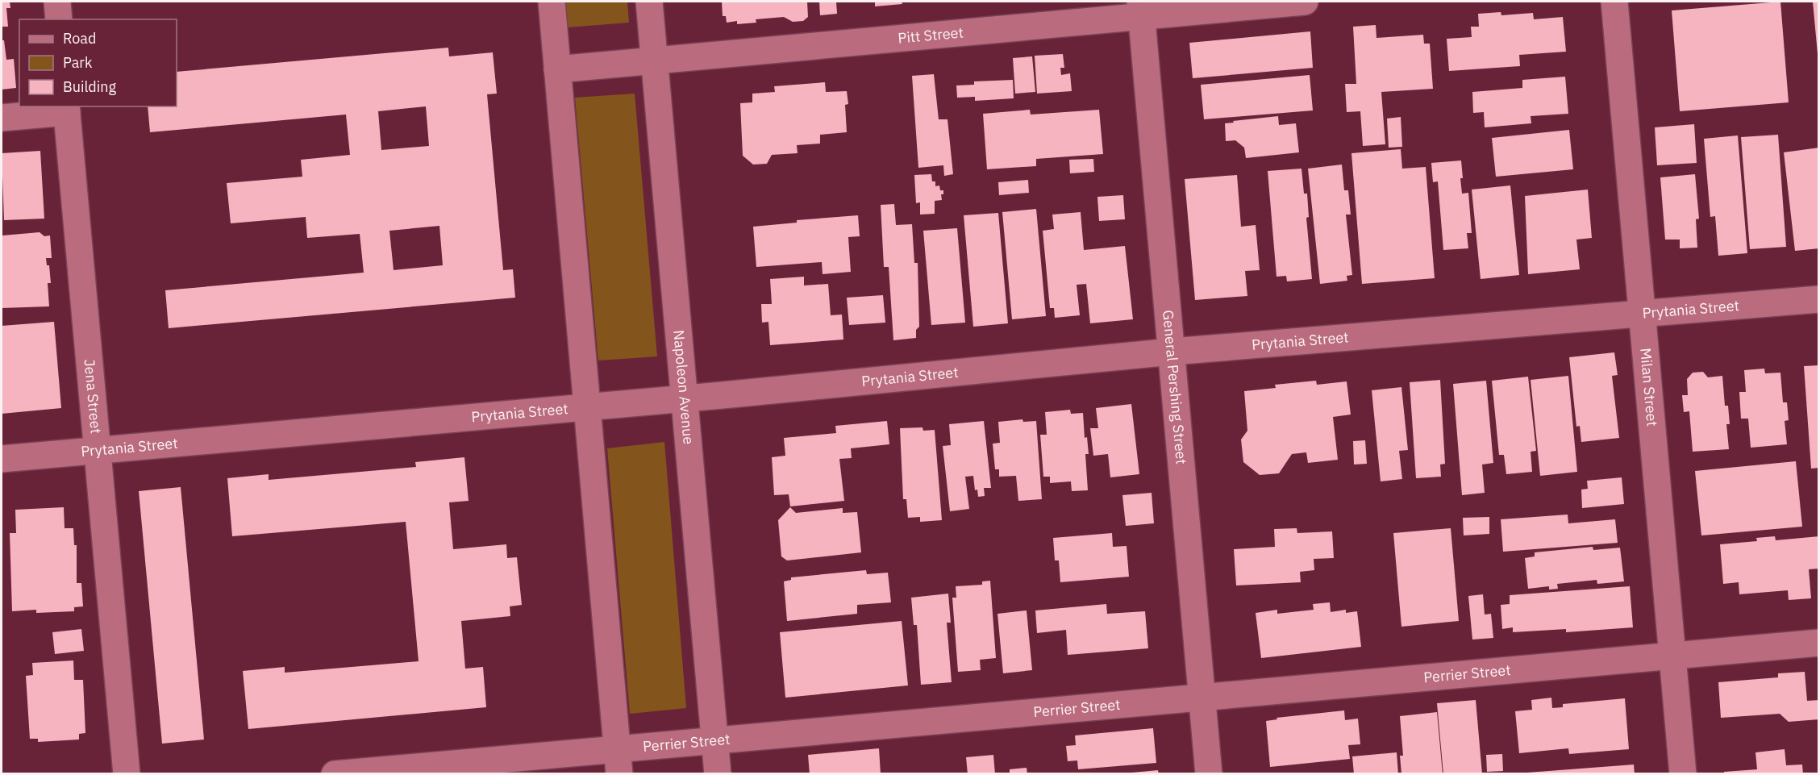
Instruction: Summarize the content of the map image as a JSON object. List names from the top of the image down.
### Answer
{
  "streets": {
    "street": [
      "Pitt Street",
      "Prytania Street",
      "General Pershing Street",
      "Napoleon Avenue",
      "Milan Street",
      "Jena Street",
      "Perrier Street"
    ]
  },
  "crossings": [
    ["Pitt Street", "General Pershing Street"],
    ["Pitt Street", "Napoleon Avenue"],
    ["Prytania Street", "General Pershing Street"],
    ["Prytania Street", "Napoleon Avenue"],
    ["Prytania Street", "Milan Street"],
    ["Prytania Street", "Jena Street"],
    ["General Pershing Street", "Perrier Street"],
    ["Napoleon Avenue", "Perrier Street"],
    ["Milan Street", "Perrier Street"]
  ],
  "legend": ["Road", "Park", "Building"]
}
